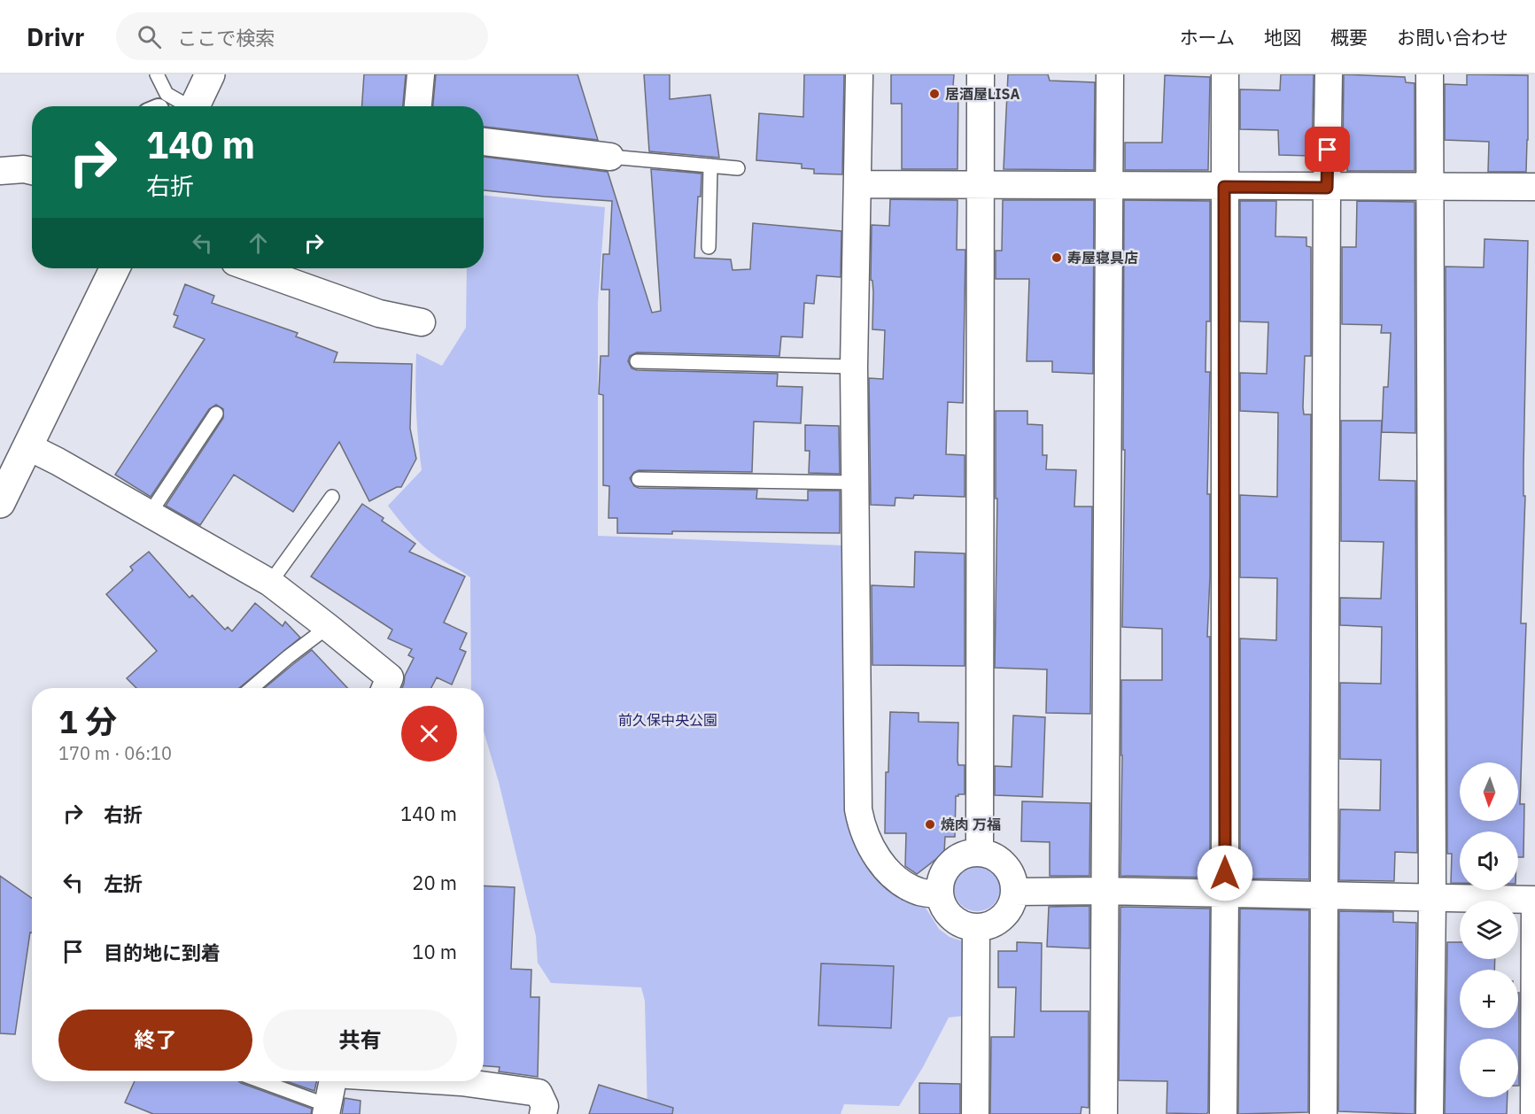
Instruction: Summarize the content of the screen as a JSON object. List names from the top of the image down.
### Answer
{
  "parks": ["前久保中央公園"],
  "places": ["居酒屋LISA", "寿屋寝具店", "焼肉 万福"],
  "north": "bottom",
  "page": {
    "header": "Drivr",
    "search": "ここで検索",
    "nav": [
      "ホーム",
      "地図",
      "概要",
      "お問い合わせ"
    ],
    "turn": ["140 m", "右折"],
    "heading": ["1 分", "170 m · 06:10"],
    "map_buttons": ["+", "−"],
    "list": [
      {
        "name": "右折",
        "value": "140 m"
      },
      {
        "name": "左折",
        "value": "20 m"
      },
      {
        "name": "目的地に到着",
        "value": "10 m"
      }
    ],
    "buttons": ["終了", "共有"]
  }
}
